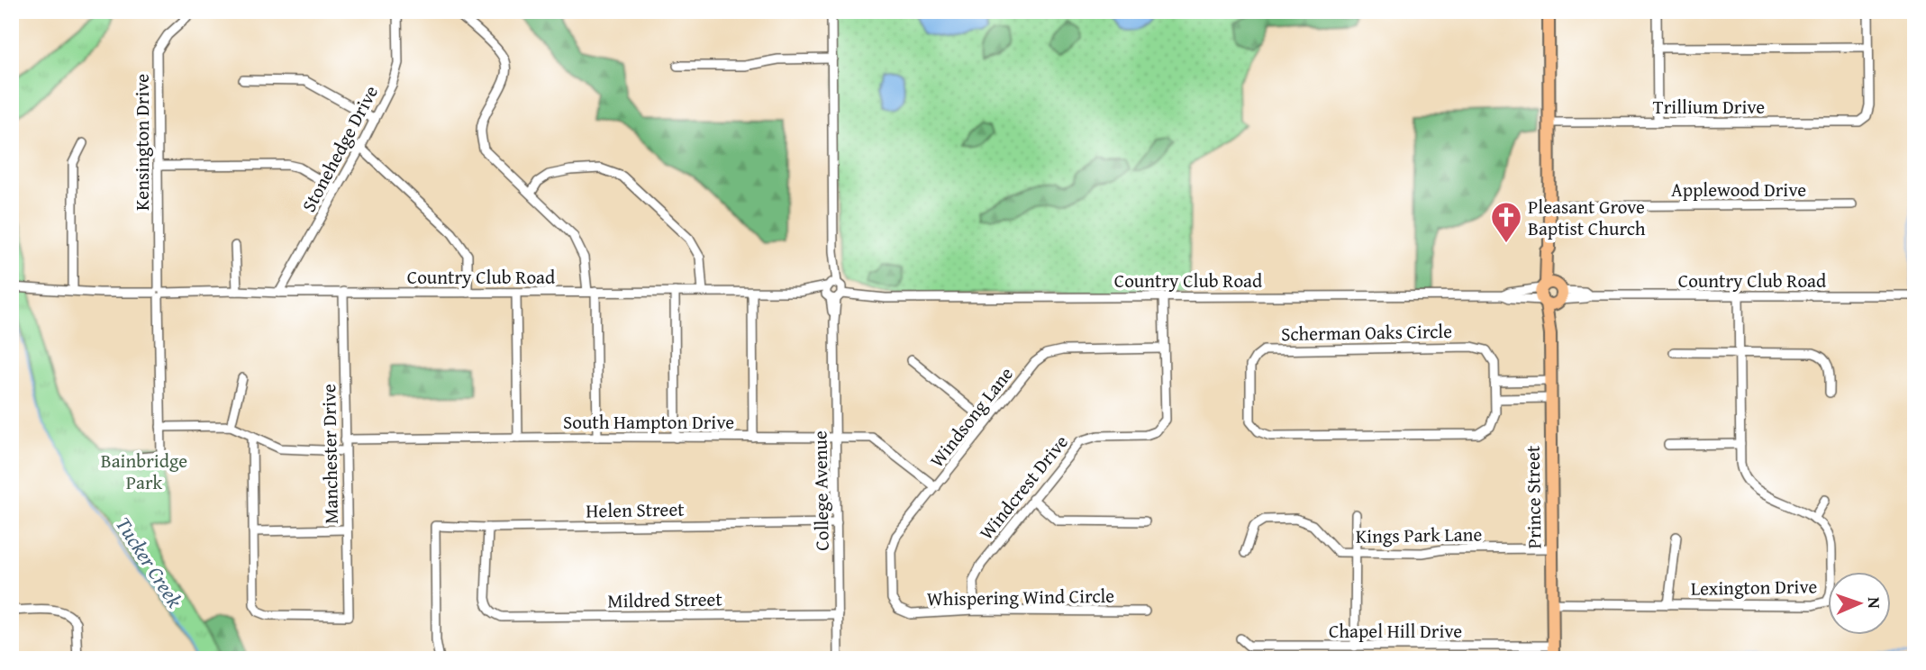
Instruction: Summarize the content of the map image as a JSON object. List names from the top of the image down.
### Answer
{
  "streets": {
    "main road": ["Prince Street"],
    "street": [
      "Trillium Drive",
      "Kensington Drive",
      "Stonehedge Drive",
      "Applewood Drive",
      "Country Club Road",
      "Scherman Oaks Circle",
      "Windsong Lane",
      "South Hampton Drive",
      "Manchester Drive",
      "Windcrest Drive",
      "College Avenue",
      "Helen Street",
      "Kings Park Lane",
      "Lexington Drive",
      "Whispering Wind Circle",
      "Mildred Street",
      "Chapel Hill Drive"
    ]
  },
  "crossings": [
    ["Trillium Drive", "Prince Street"],
    ["Kensington Drive", "Country Club Road"],
    ["Stonehedge Drive", "Country Club Road"],
    ["Applewood Drive", "Prince Street"],
    ["Country Club Road", "Manchester Drive"],
    ["Country Club Road", "Windcrest Drive"],
    ["Country Club Road", "College Avenue"],
    ["Country Club Road", "Prince Street"],
    ["Country Club Road", "Lexington Drive"],
    ["Windsong Lane", "South Hampton Drive"],
    ["Windsong Lane", "Windcrest Drive"],
    ["Windsong Lane", "Whispering Wind Circle"],
    ["South Hampton Drive", "Manchester Drive"],
    ["South Hampton Drive", "College Avenue"],
    ["Windcrest Drive", "Whispering Wind Circle"],
    ["College Avenue", "Helen Street"],
    ["College Avenue", "Mildred Street"],
    ["Prince Street", "Kings Park Lane"],
    ["Prince Street", "Lexington Drive"],
    ["Prince Street", "Chapel Hill Drive"],
    ["Helen Street", "Mildred Street"]
  ],
  "water": ["Tucker Creek"],
  "parks": ["Bainbridge Park"],
  "places": {
    "church": ["Pleasant Grove Baptist Church"]
  },
  "north": "right"
}
